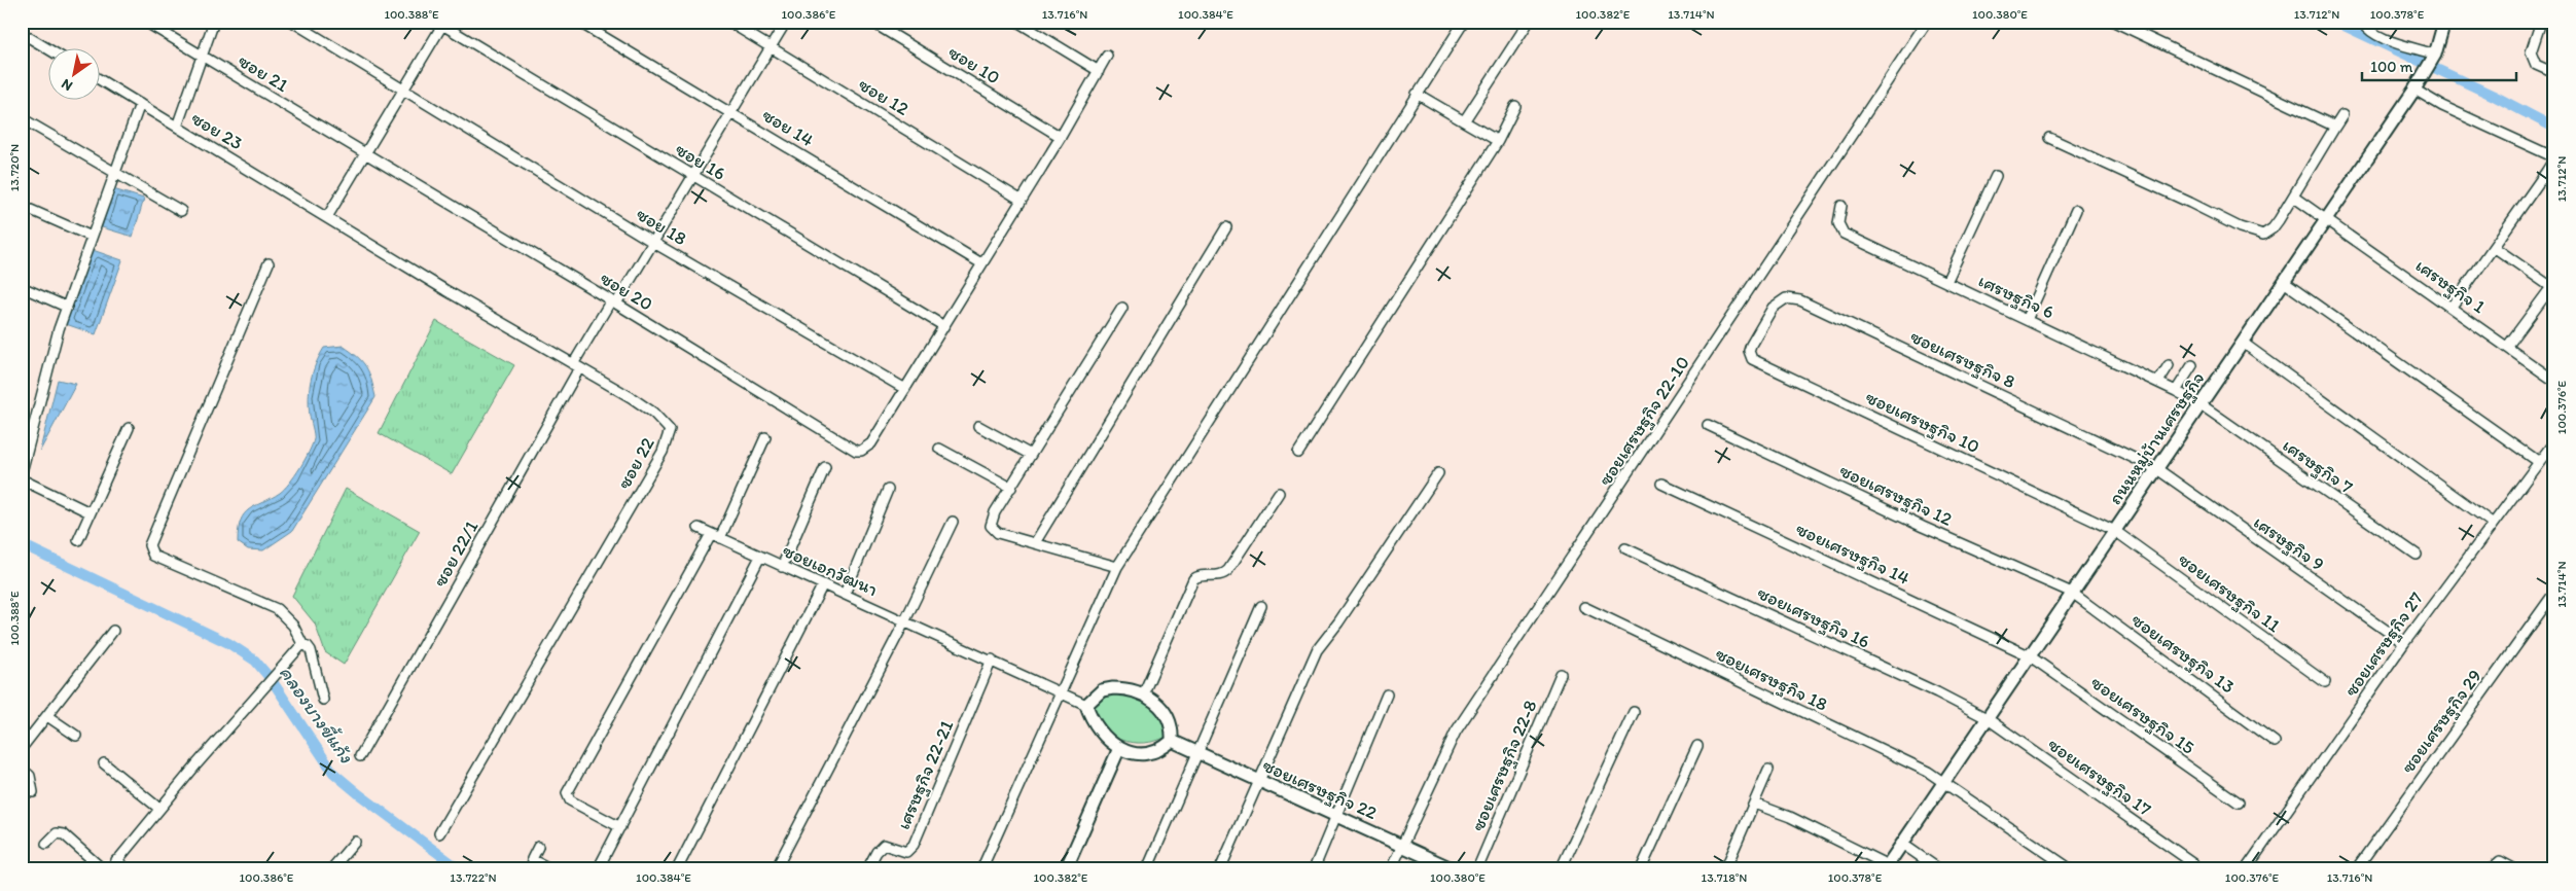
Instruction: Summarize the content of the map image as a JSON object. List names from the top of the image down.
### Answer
{
  "streets": {
    "street": [
      "ซอย 10",
      "ซอย 21",
      "ซอย 12",
      "ซอย 14",
      "ซอย 23",
      "ซอย 16",
      "ซอย 18",
      "เศรษฐกิจ 1",
      "ซอย 20",
      "เศรษฐกิจ 6",
      "ซอยเศรษฐกิจ 8",
      "ซอยเศรษฐกิจ 22-10",
      "ซอยเศรษฐกิจ 10",
      "ถนนหมู่บ้านเศรษฐกิจ",
      "ซอย 22",
      "เศรษฐกิจ 7",
      "ซอยเศรษฐกิจ 12",
      "เศรษฐกิจ 9",
      "ซอย 22/1",
      "ซอยเศรษฐกิจ 14",
      "ซอยเอกวัฒนา",
      "ซอยเศรษฐกิจ 11",
      "ซอยเศรษฐกิจ 16",
      "ซอยเศรษฐกิจ 27",
      "ซอยเศรษฐกิจ 13",
      "ซอยเศรษฐกิจ 18",
      "ซอยเศรษฐกิจ 15",
      "ซอยเศรษฐกิจ 29",
      "ซอยเศรษฐกิจ 22-8",
      "เศรษฐกิจ 22-21",
      "ซอยเศรษฐกิจ 17",
      "ซอยเศรษฐกิจ 22"
    ]
  },
  "crossings": [
    ["ซอย 21", "ซอย 20"],
    ["ซอย 12", "ซอย 22/1"],
    ["ซอย 14", "ซอย 22/1"],
    ["ซอย 23", "ซอย 22"],
    ["ซอย 16", "ซอย 22/1"],
    ["ซอย 18", "ซอย 20"],
    ["ซอย 18", "ซอย 22/1"],
    ["เศรษฐกิจ 1", "ถนนหมู่บ้านเศรษฐกิจ"],
    ["ซอย 20", "ซอย 22/1"],
    ["เศรษฐกิจ 6", "ถนนหมู่บ้านเศรษฐกิจ"],
    ["เศรษฐกิจ 6", "เศรษฐกิจ 7"],
    ["ซอยเศรษฐกิจ 8", "ซอยเศรษฐกิจ 10"],
    ["ซอยเศรษฐกิจ 8", "ถนนหมู่บ้านเศรษฐกิจ"],
    ["ซอยเศรษฐกิจ 8", "เศรษฐกิจ 9"],
    ["ซอยเศรษฐกิจ 22-10", "ซอยเศรษฐกิจ 22"],
    ["ซอยเศรษฐกิจ 10", "ถนนหมู่บ้านเศรษฐกิจ"],
    ["ซอยเศรษฐกิจ 10", "ซอยเศรษฐกิจ 11"],
    ["ถนนหมู่บ้านเศรษฐกิจ", "เศรษฐกิจ 7"],
    ["ถนนหมู่บ้านเศรษฐกิจ", "ซอยเศรษฐกิจ 12"],
    ["ถนนหมู่บ้านเศรษฐกิจ", "เศรษฐกิจ 9"],
    ["ถนนหมู่บ้านเศรษฐกิจ", "ซอยเศรษฐกิจ 14"],
    ["ถนนหมู่บ้านเศรษฐกิจ", "ซอยเศรษฐกิจ 11"],
    ["ถนนหมู่บ้านเศรษฐกิจ", "ซอยเศรษฐกิจ 16"],
    ["ถนนหมู่บ้านเศรษฐกิจ", "ซอยเศรษฐกิจ 13"],
    ["ถนนหมู่บ้านเศรษฐกิจ", "ซอยเศรษฐกิจ 18"],
    ["ถนนหมู่บ้านเศรษฐกิจ", "ซอยเศรษฐกิจ 15"],
    ["ถนนหมู่บ้านเศรษฐกิจ", "ซอยเศรษฐกิจ 17"],
    ["ซอย 22", "ซอย 22/1"],
    ["ซอยเศรษฐกิจ 12", "ซอยเศรษฐกิจ 13"],
    ["เศรษฐกิจ 9", "ซอยเศรษฐกิจ 27"],
    ["ซอยเศรษฐกิจ 14", "ซอยเศรษฐกิจ 15"],
    ["ซอยเอกวัฒนา", "เศรษฐกิจ 22-21"],
    ["ซอยเศรษฐกิจ 16", "ซอยเศรษฐกิจ 17"]
  ],
  "water": ["คลองบางขี้แก้ง"],
  "scale_bar": "100 m",
  "north": "bottom left",
  "coordinates": [
    "100.388°E",
    "100.386°E",
    "13.716°N",
    "100.384°E",
    "100.382°E",
    "13.714°N",
    "100.380°E",
    "13.712°N",
    "100.378°E",
    "13.720°N",
    "100.376°E",
    "13.722°N",
    "13.718°N"
  ]
}
